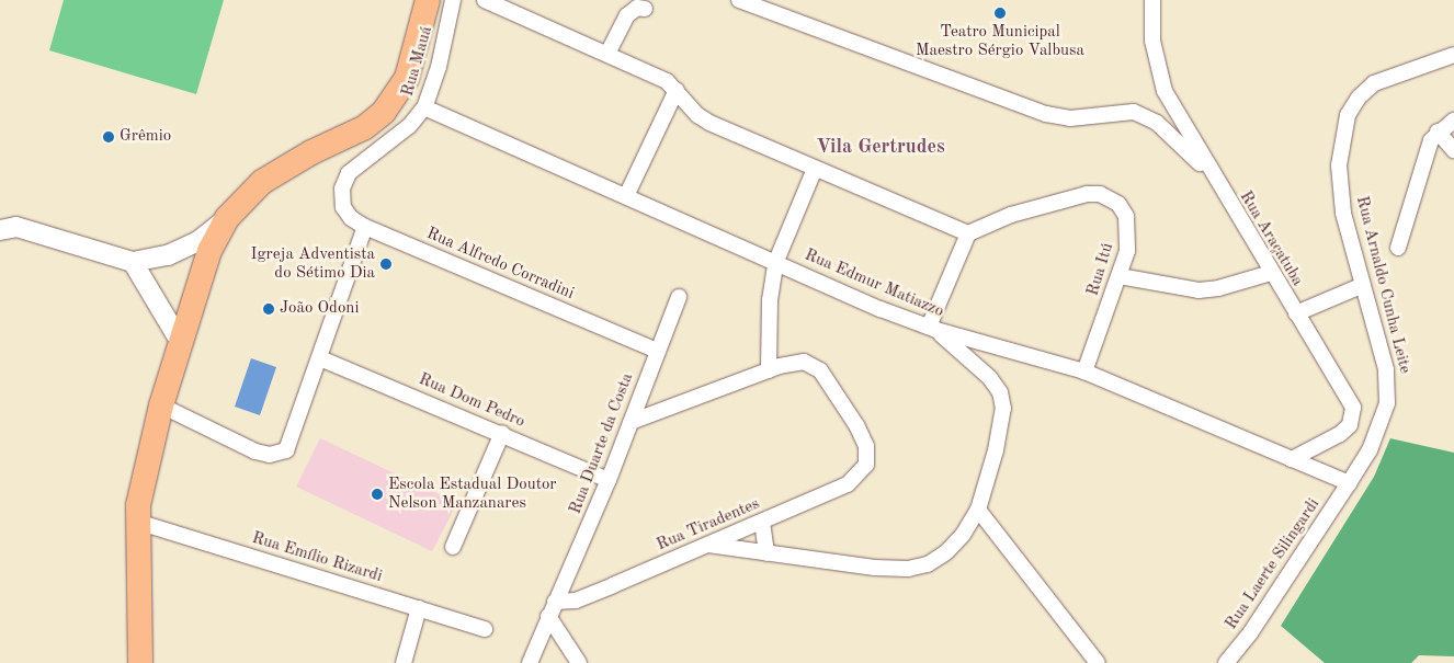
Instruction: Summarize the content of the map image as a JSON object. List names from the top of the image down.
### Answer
{
  "streets": {
    "street": [
      "Rua Mauá",
      "Rua Araçatuba",
      "Rua Alfredo Corradini",
      "Rua Itú",
      "Rua Edmur Matiazzo",
      "Rua Arnaldo Cunha Leite",
      "Rua Dom Pedro",
      "Rua Duarte da Costa",
      "Rua Tiradentes",
      "Rua Emílio Rizardi",
      "Rua Laerte Silingardi"
    ]
  },
  "crossings": [
    ["Rua Mauá", "Rua Alfredo Corradini"],
    ["Rua Mauá", "Rua Edmur Matiazzo"],
    ["Rua Araçatuba", "Rua Edmur Matiazzo"],
    ["Rua Alfredo Corradini", "Rua Duarte da Costa"],
    ["Rua Itú", "Rua Edmur Matiazzo"],
    ["Rua Edmur Matiazzo", "Rua Arnaldo Cunha Leite"],
    ["Rua Edmur Matiazzo", "Rua Laerte Silingardi"],
    ["Rua Arnaldo Cunha Leite", "Rua Laerte Silingardi"],
    ["Rua Dom Pedro", "Rua Duarte da Costa"],
    ["Rua Duarte da Costa", "Rua Tiradentes"]
  ],
  "districts": ["Vila Gertrudes"],
  "places": [
    "Teatro Municipal Maestro Sérgio Valbusa",
    "Grêmio",
    "Igreja Adventista do Sétimo Dia",
    "João Odoni",
    "Escola Estadual Doutor Nelson Manzanares"
  ]
}
